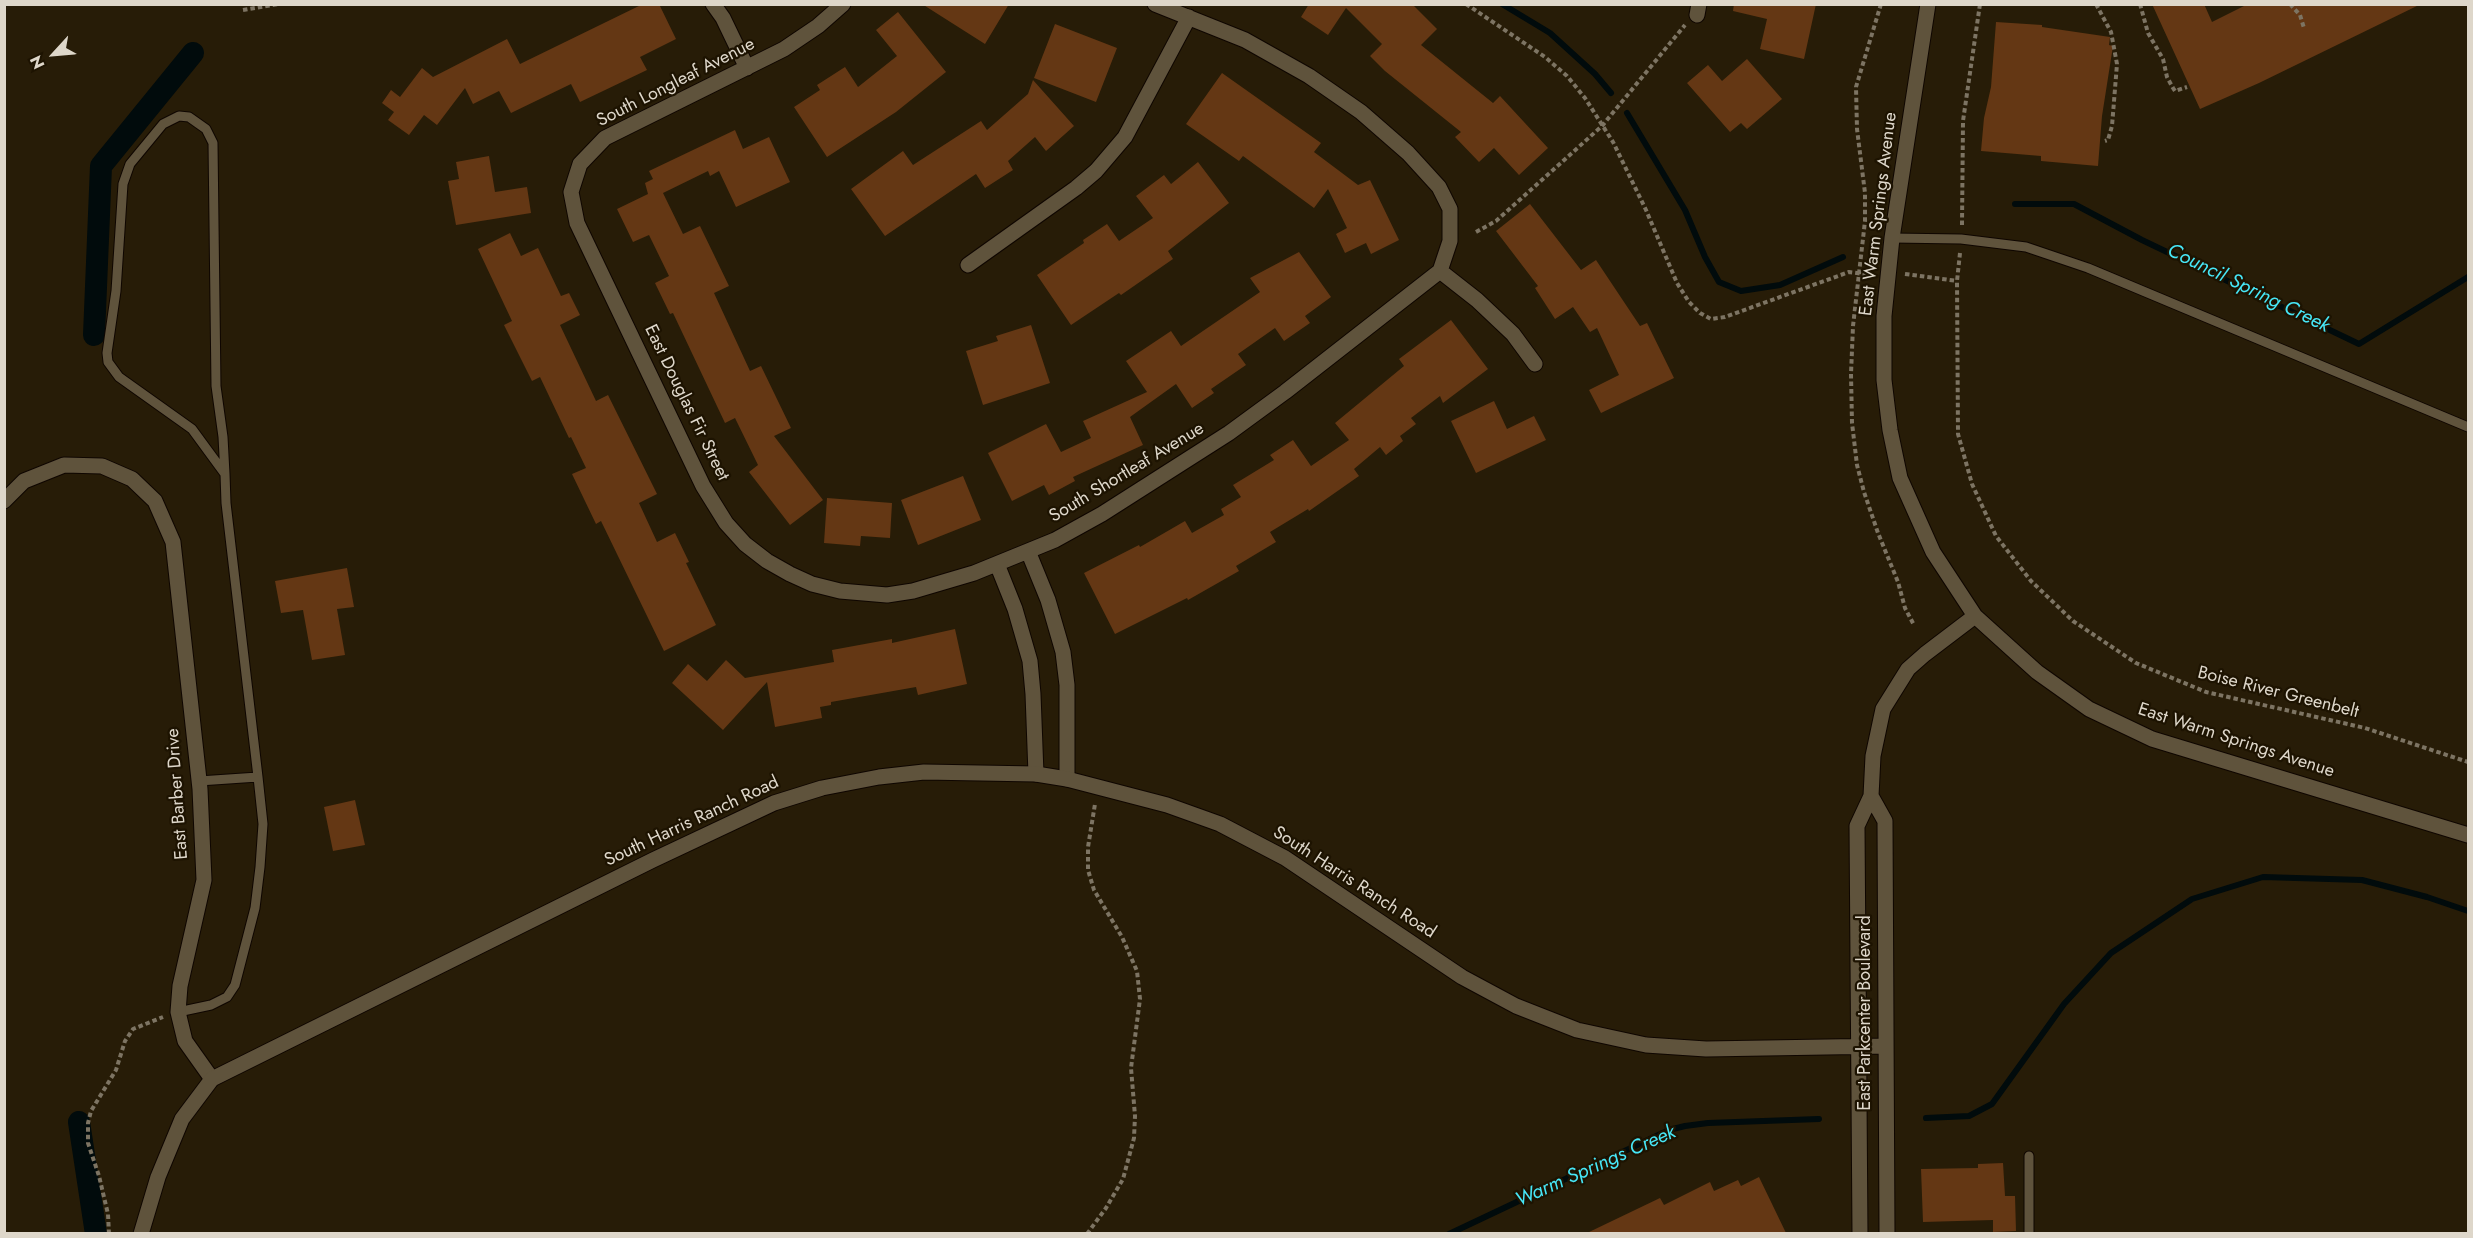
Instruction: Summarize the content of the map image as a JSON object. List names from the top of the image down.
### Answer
{
  "streets": {
    "street": [
      "South Longleaf Avenue",
      "East Warm Springs Avenue",
      "East Douglas Fir Street",
      "South Shortleaf Avenue",
      "East Barber Drive",
      "South Harris Ranch Road",
      "East Parkcenter Boulevard"
    ],
    "path": ["Boise River Greenbelt"]
  },
  "crossings": [
    ["South Longleaf Avenue", "East Douglas Fir Street"],
    ["East Warm Springs Avenue", "East Parkcenter Boulevard"],
    ["East Douglas Fir Street", "South Shortleaf Avenue"],
    ["East Barber Drive", "South Harris Ranch Road"],
    ["South Harris Ranch Road", "East Parkcenter Boulevard"]
  ],
  "water": ["Council Spring Creek", "Warm Springs Creek"],
  "north": "bottom left"
}
